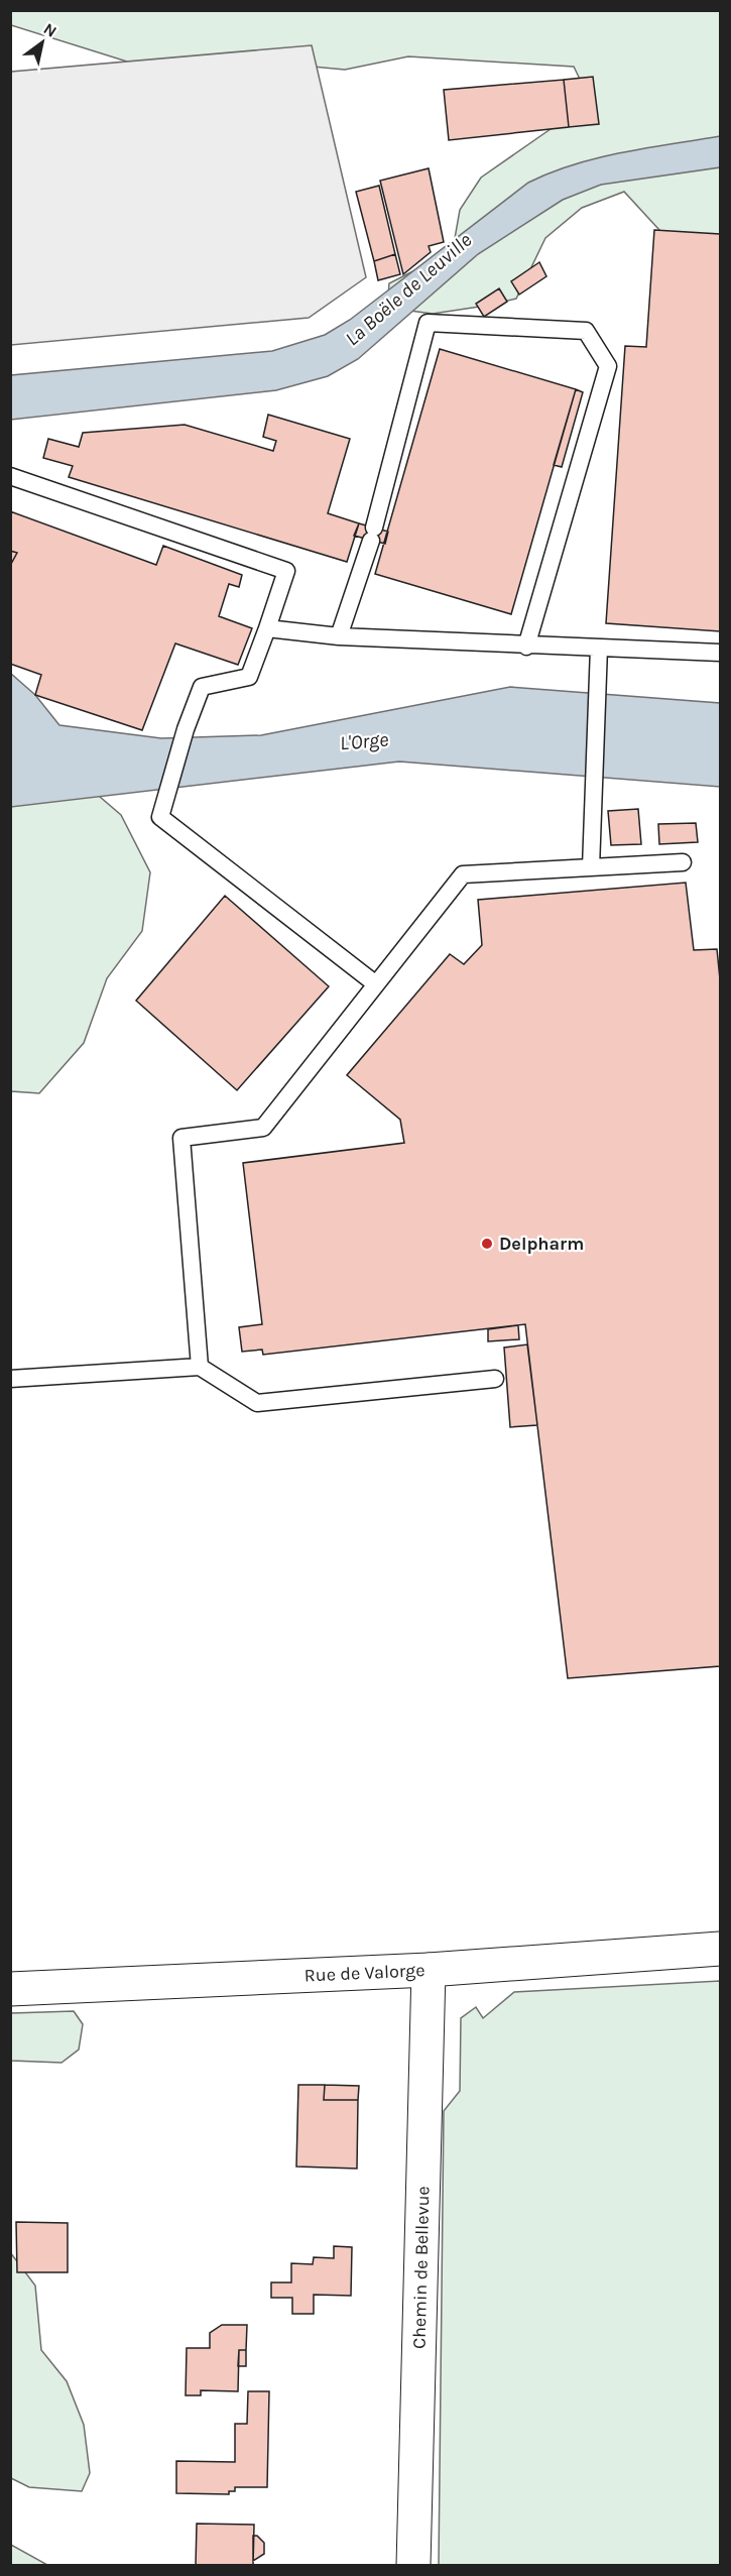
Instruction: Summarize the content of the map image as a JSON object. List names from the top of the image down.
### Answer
{
  "streets": {
    "street": ["Rue de Valorge", "Chemin de Bellevue"]
  },
  "crossings": [
    ["Rue de Valorge", "Chemin de Bellevue"]
  ],
  "water": ["La Boële de Leuville", "L'Orge"],
  "places": ["Delpharm"],
  "north": "top right"
}
